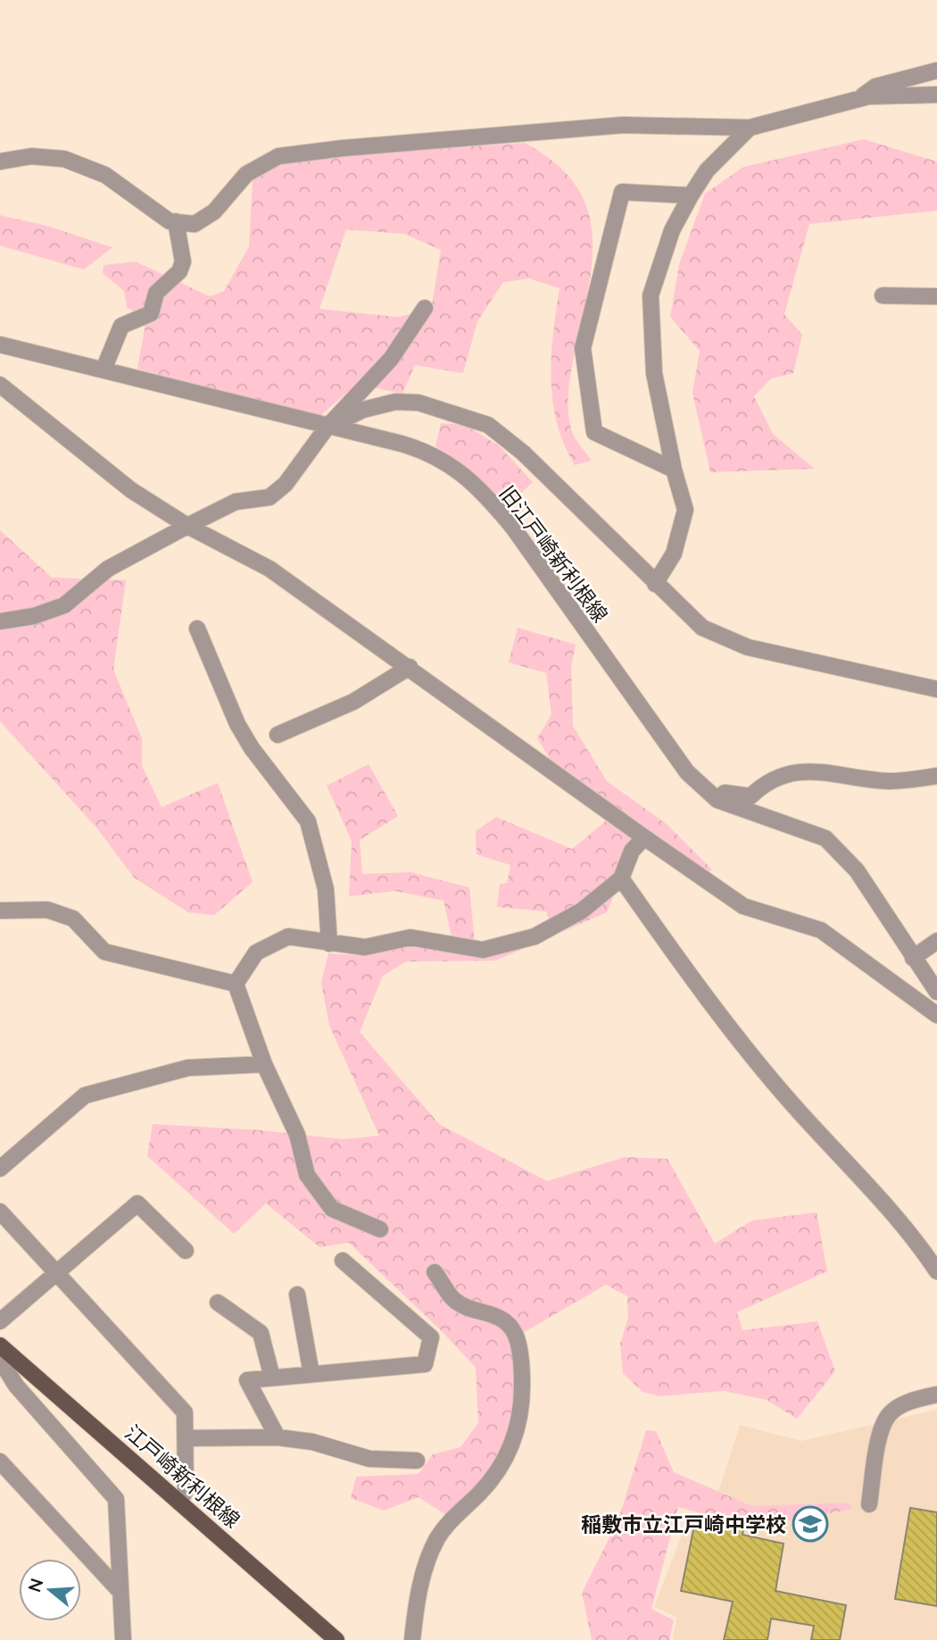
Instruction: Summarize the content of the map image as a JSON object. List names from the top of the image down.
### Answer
{
  "streets": {
    "main road": ["江戸崎新利根線"],
    "street": ["旧江戸崎新利根線"]
  },
  "places": {
    "school or university": ["稲敷市立江戸崎中学校"]
  },
  "north": "left"
}
